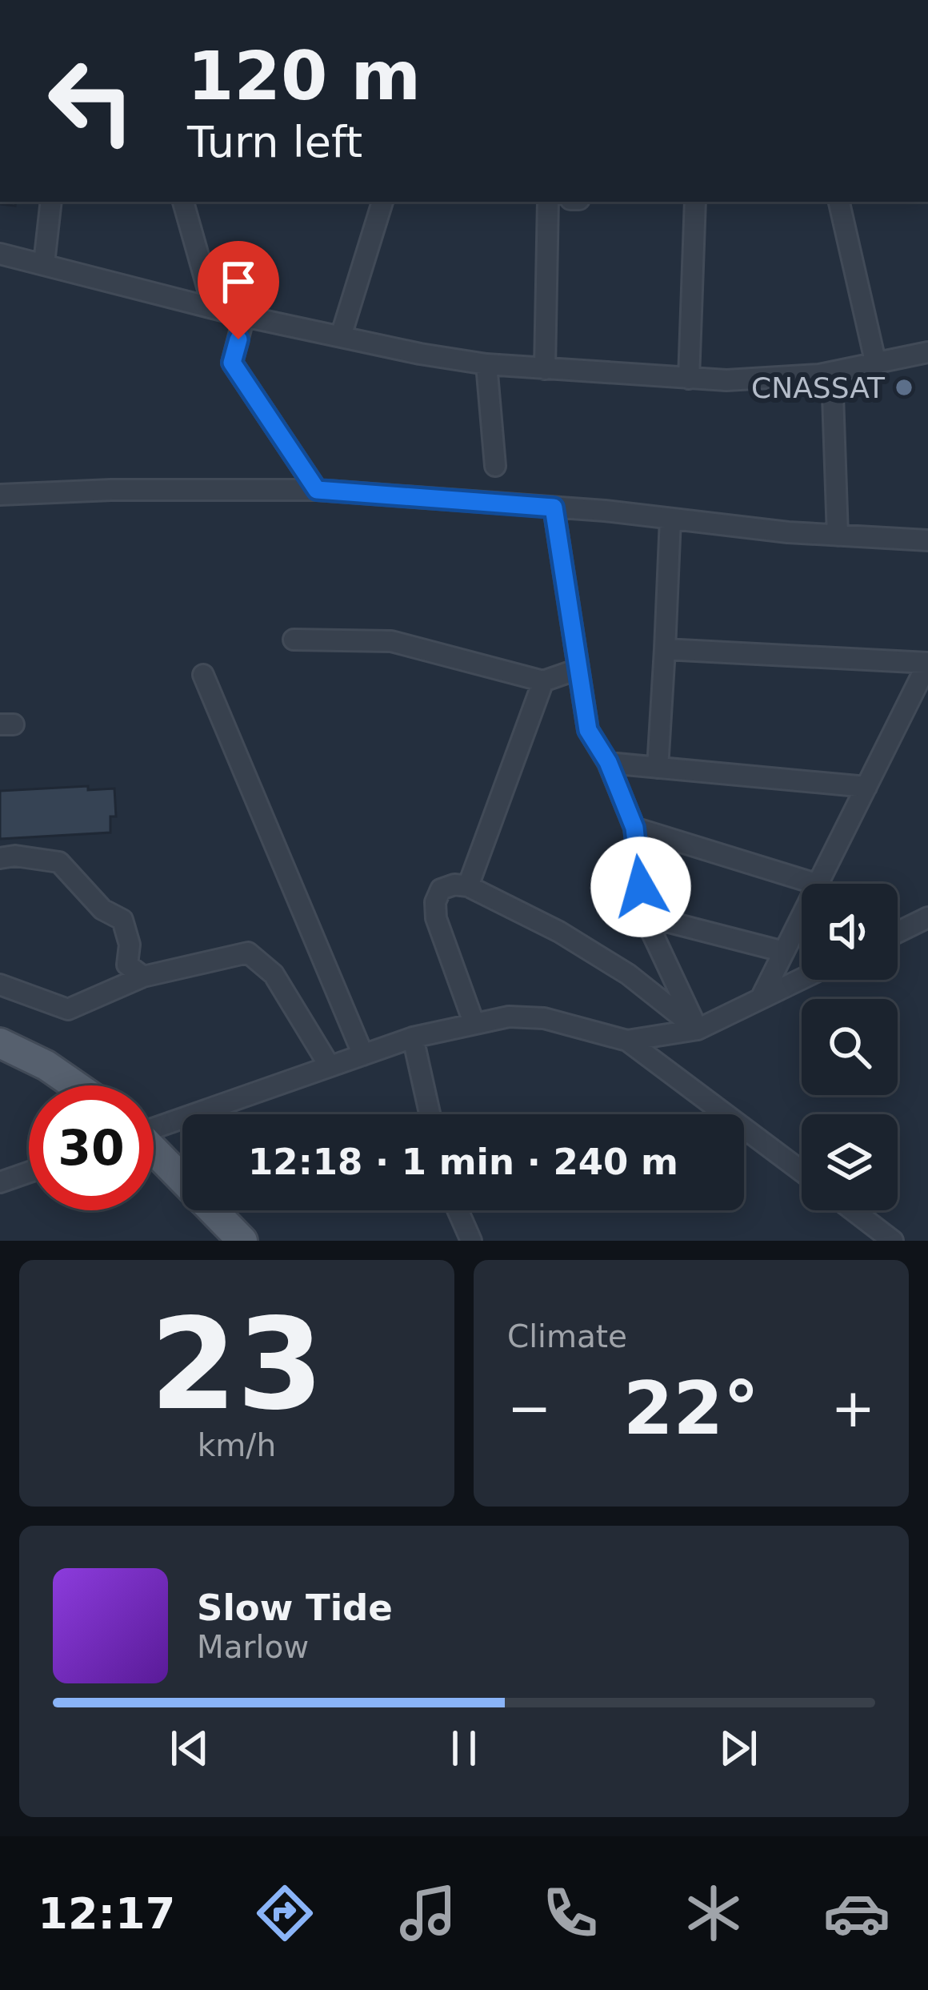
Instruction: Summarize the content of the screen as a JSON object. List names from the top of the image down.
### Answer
{
  "places": ["CNASSAT"],
  "page": {
    "turn": ["120 m", "Turn left"],
    "limit": "30",
    "trip": "12:18 · 1 min · 240 m",
    "tile": [
      ["23", "km/h"],
      "Climate"
    ],
    "heat": ["−", "22°", "+"],
    "song": ["Slow Tide", "Marlow"],
    "tabs": "12:17"
  }
}
